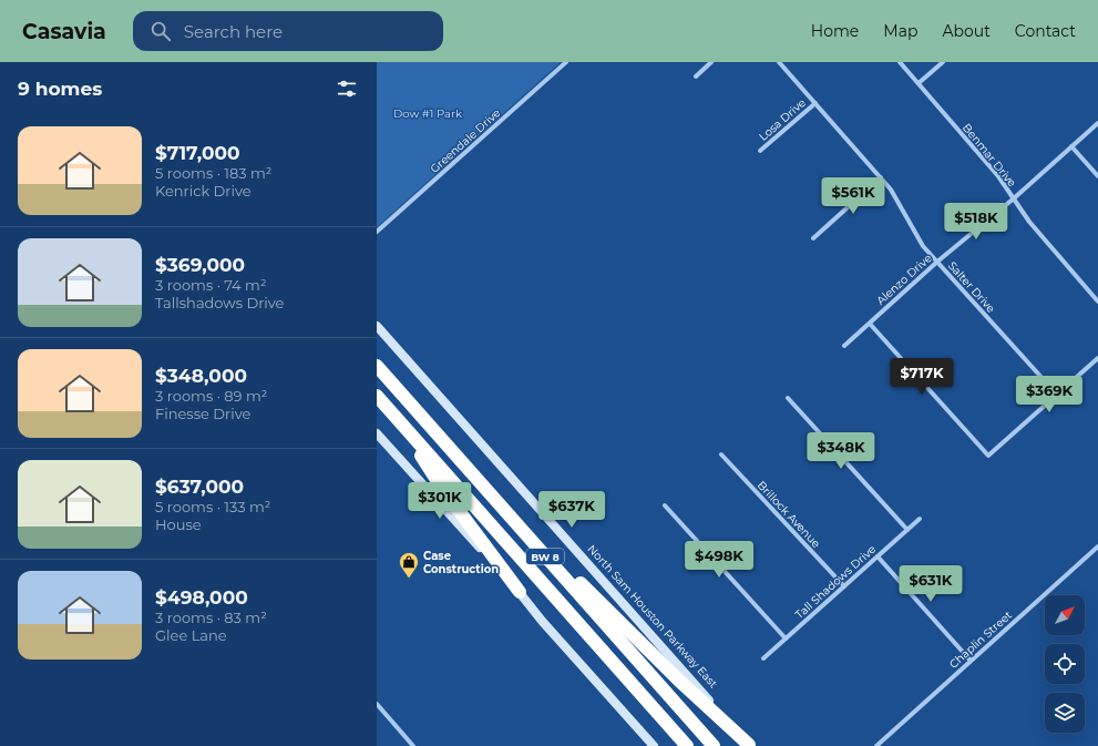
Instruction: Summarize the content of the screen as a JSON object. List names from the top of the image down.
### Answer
{
  "streets": {
    "highway": ["BW 8"],
    "main road": ["North Sam Houston Parkway East"],
    "street": [
      "Losa Drive",
      "Greendale Drive",
      "Benmar Drive",
      "Alenzo Drive",
      "Salter Drive",
      "Brillock Avenue",
      "Tall Shadows Drive",
      "Chaplin Street"
    ]
  },
  "crossings": [
    ["Losa Drive", "Salter Drive"],
    ["Benmar Drive", "Alenzo Drive"],
    ["Alenzo Drive", "Salter Drive"],
    ["Brillock Avenue", "Tall Shadows Drive"]
  ],
  "parks": ["Dow #1 Park"],
  "places": {
    "shop": ["Case Construction"]
  },
  "north": "top right",
  "page": {
    "header": "Casavia",
    "search": "Search here",
    "nav": [
      "Home",
      "Map",
      "About",
      "Contact"
    ],
    "heading": "9 homes",
    "list": [
      {
        "name": "$717,000",
        "note": "5 rooms · 183 m² · Kenrick Drive"
      },
      {
        "name": "$369,000",
        "note": "3 rooms · 74 m² · Tallshadows Drive"
      },
      {
        "name": "$348,000",
        "note": "3 rooms · 89 m² · Finesse Drive"
      },
      {
        "name": "$637,000",
        "note": "5 rooms · 133 m² · House"
      },
      {
        "name": "$498,000",
        "note": "3 rooms · 83 m² · Glee Lane"
      }
    ],
    "price": [
      "$561K",
      "$518K",
      "$717K",
      "$369K",
      "$348K",
      "$301K",
      "$637K",
      "$498K",
      "$631K"
    ]
  }
}
